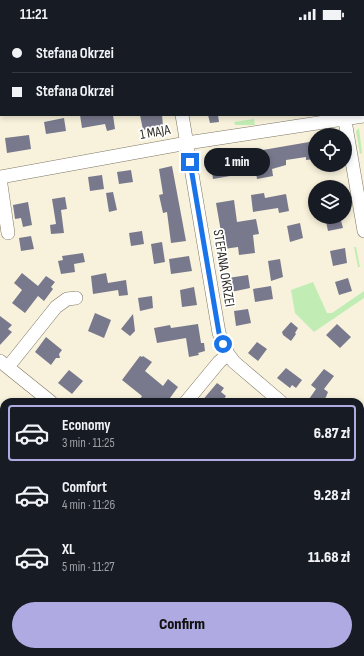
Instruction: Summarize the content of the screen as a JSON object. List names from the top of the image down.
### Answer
{
  "streets": {
    "street": ["1 MAJA", "STEFANA OKRZEI"]
  },
  "crossings": [
    ["1 MAJA", "STEFANA OKRZEI"]
  ],
  "page": {
    "status": "11:21",
    "banner": ["Stefana Okrzei", "Stefana Okrzei"],
    "bubble": "1 min",
    "list": [
      {
        "name": "Economy",
        "note": "3 min · 11:25",
        "value": "6.87 zł"
      },
      {
        "name": "Comfort",
        "note": "4 min · 11:26",
        "value": "9.28 zł"
      },
      {
        "name": "XL",
        "note": "5 min · 11:27",
        "value": "11.68 zł"
      }
    ],
    "buttons": "Confirm"
  }
}
